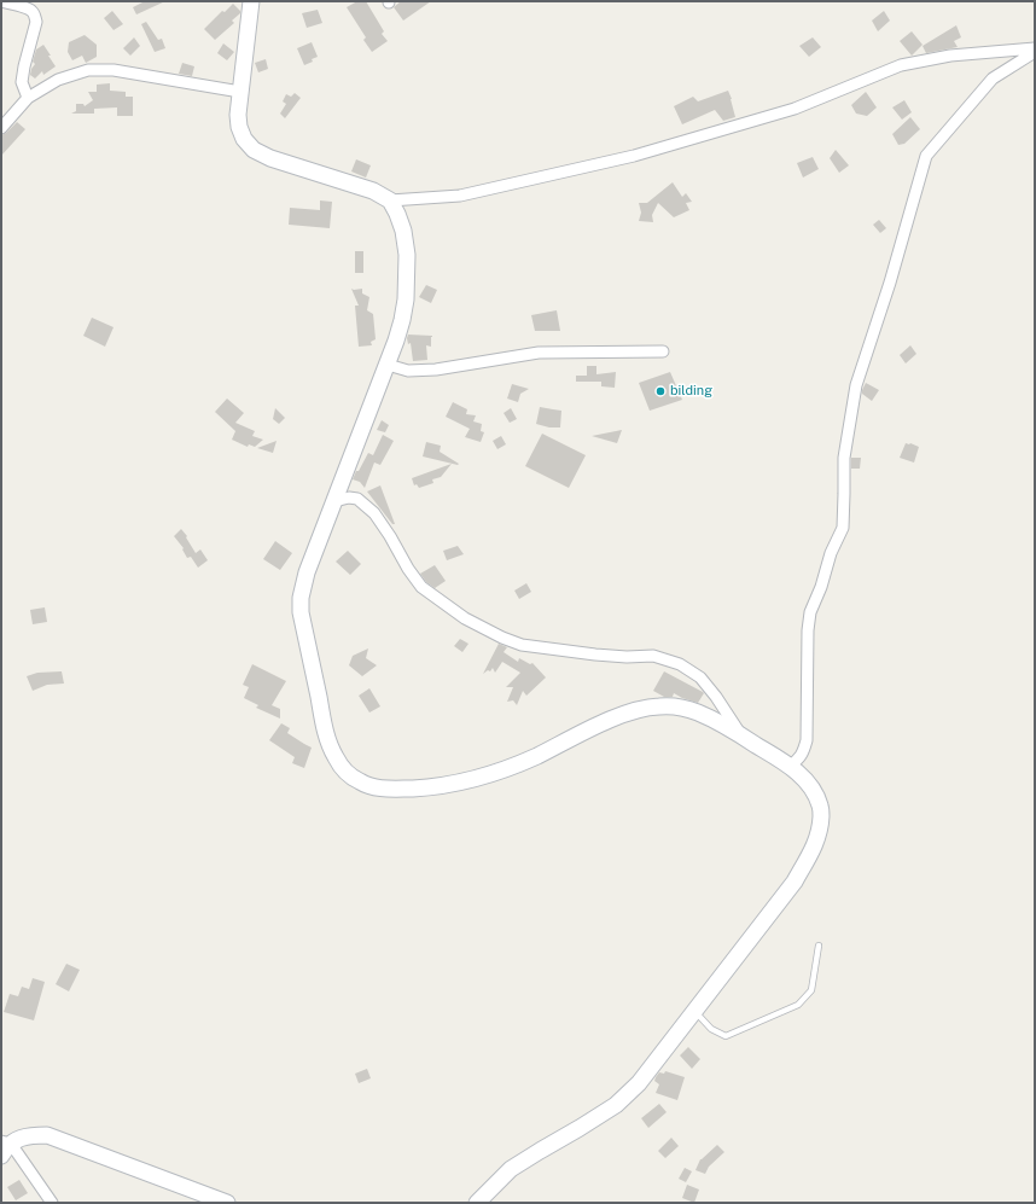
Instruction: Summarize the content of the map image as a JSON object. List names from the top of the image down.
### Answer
{
  "places": ["bilding"]
}
